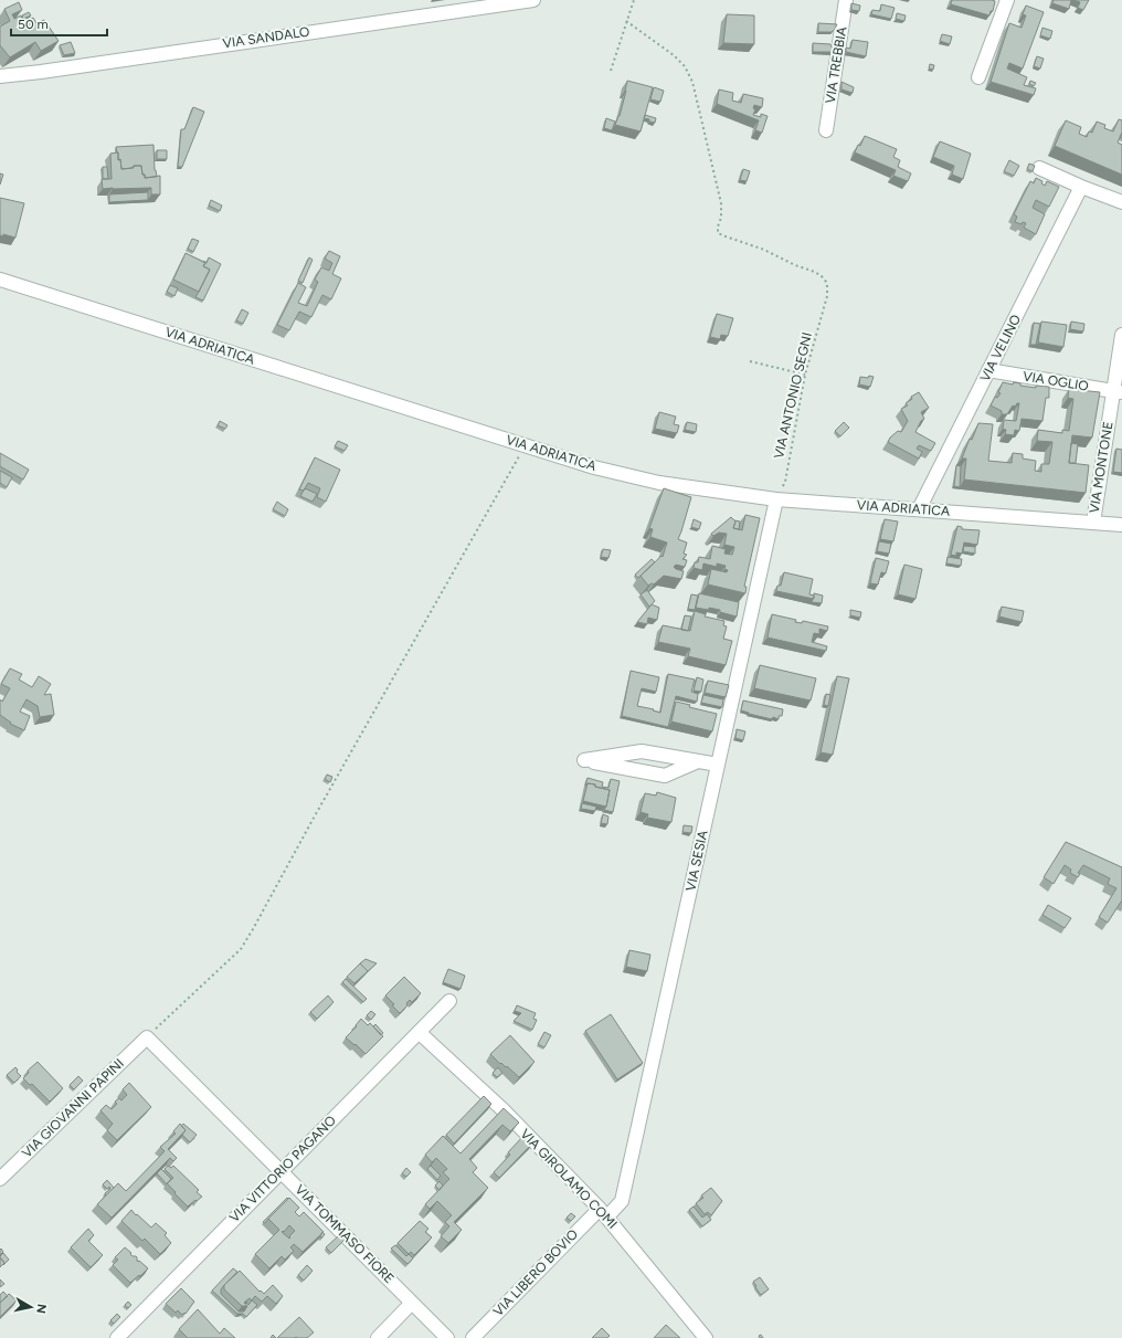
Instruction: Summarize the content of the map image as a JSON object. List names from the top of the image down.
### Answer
{
  "streets": {
    "street": [
      "VIA SANDALO",
      "VIA TREBBIA",
      "VIA ADRIATICA",
      "VIA VELINO",
      "VIA OGLIO",
      "VIA MONTONE",
      "VIA SESIA",
      "VIA GIOVANNI PAPINI",
      "VIA VITTORIO PAGANO",
      "VIA GIROLAMO COMI",
      "VIA TOMMASO FIORE",
      "VIA LIBERO BOVIO"
    ],
    "path": ["VIA ANTONIO SEGNI"]
  },
  "crossings": [
    ["VIA ADRIATICA", "VIA VELINO"],
    ["VIA ADRIATICA", "VIA ANTONIO SEGNI"],
    ["VIA ADRIATICA", "VIA MONTONE"],
    ["VIA ADRIATICA", "VIA SESIA"],
    ["VIA VELINO", "VIA OGLIO"],
    ["VIA OGLIO", "VIA MONTONE"],
    ["VIA ANTONIO SEGNI", "VIA SESIA"],
    ["VIA SESIA", "VIA GIROLAMO COMI"],
    ["VIA SESIA", "VIA LIBERO BOVIO"],
    ["VIA GIOVANNI PAPINI", "VIA TOMMASO FIORE"],
    ["VIA VITTORIO PAGANO", "VIA GIROLAMO COMI"],
    ["VIA VITTORIO PAGANO", "VIA TOMMASO FIORE"],
    ["VIA GIROLAMO COMI", "VIA LIBERO BOVIO"]
  ],
  "scale_bar": "50 m",
  "north": "right"
}
